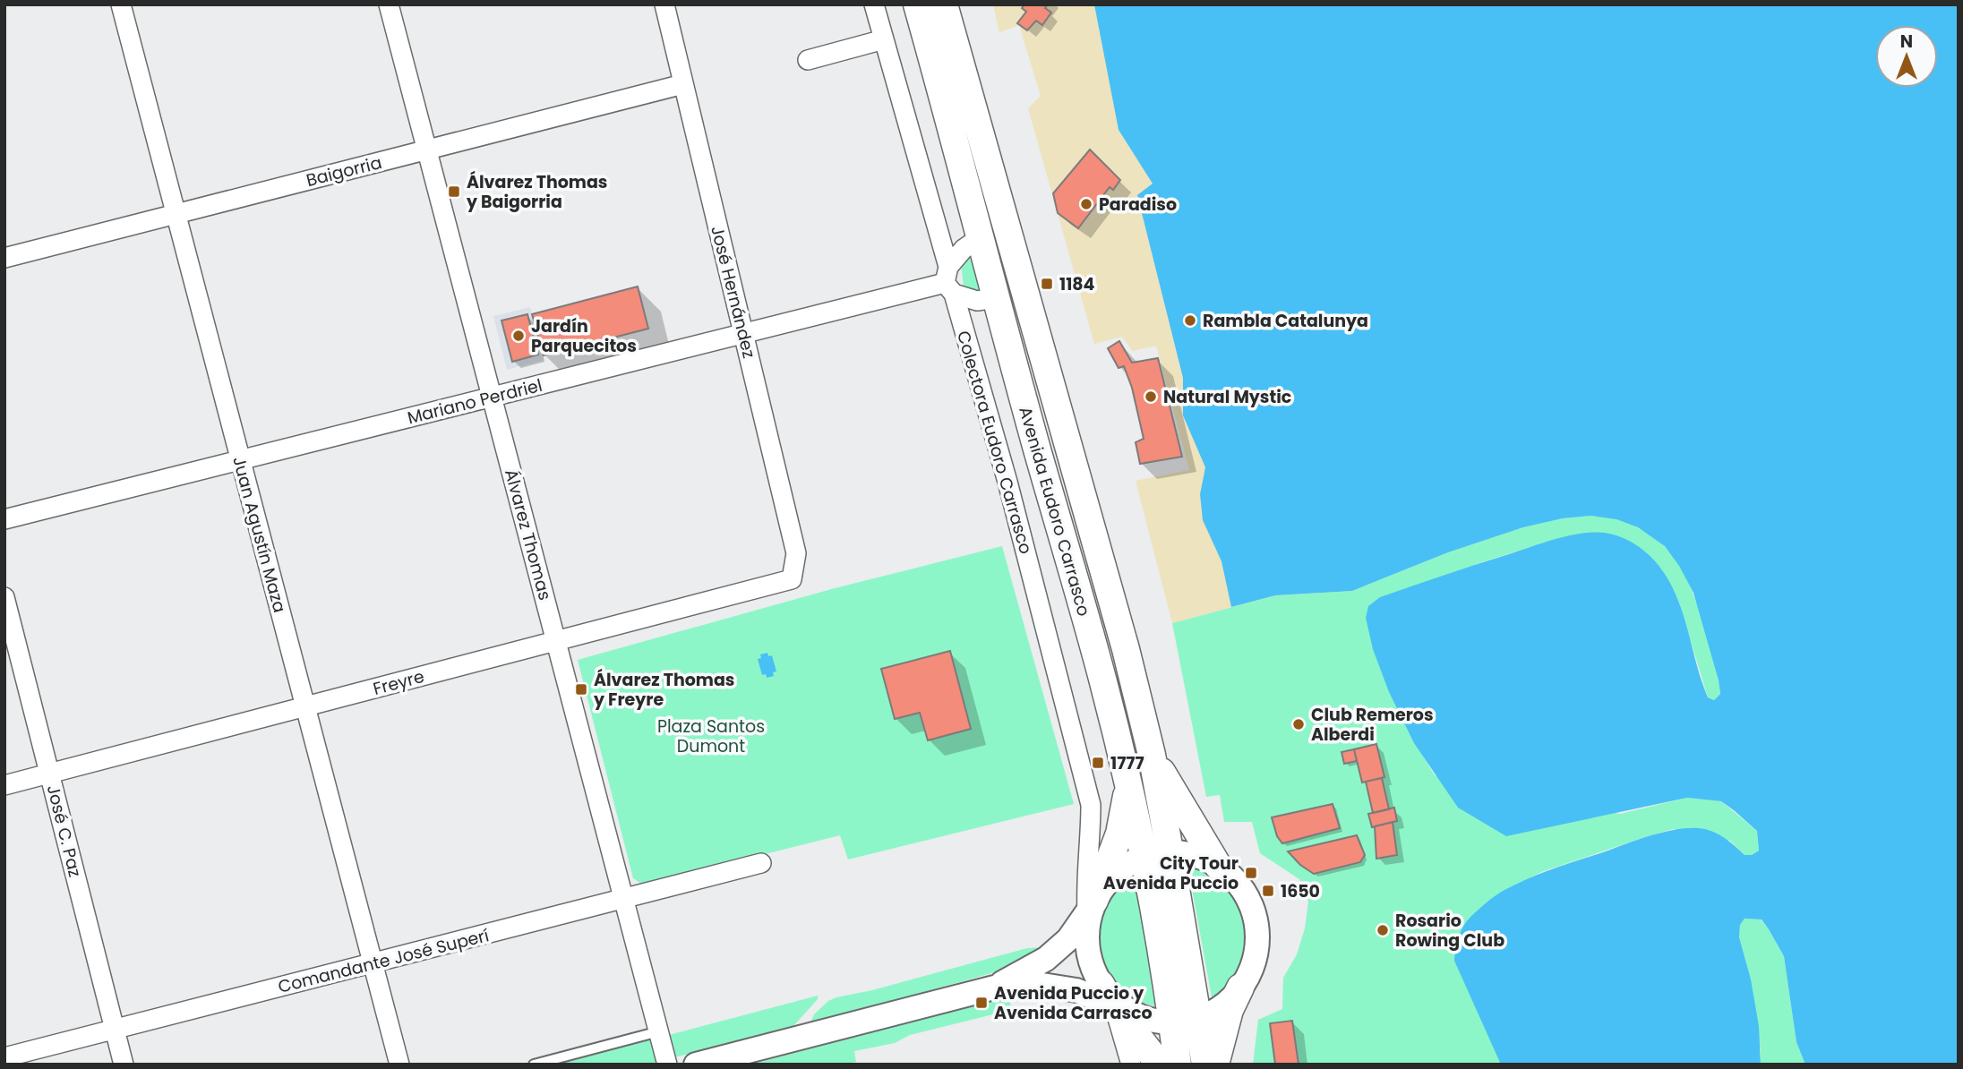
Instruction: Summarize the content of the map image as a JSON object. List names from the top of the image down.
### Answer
{
  "streets": {
    "main road": ["Avenida Eudoro Carrasco"],
    "street": [
      "Baigorria",
      "José Hernández",
      "Mariano Perdriel",
      "Colectora Eudoro Carrasco",
      "Juan Agustín Maza",
      "Álvarez Thomas",
      "Freyre",
      "José C. Paz",
      "Comandante José Superí"
    ]
  },
  "crossings": [
    ["Baigorria", "José Hernández"],
    ["Baigorria", "Juan Agustín Maza"],
    ["Baigorria", "Álvarez Thomas"],
    ["José Hernández", "Mariano Perdriel"],
    ["José Hernández", "Freyre"],
    ["Mariano Perdriel", "Colectora Eudoro Carrasco"],
    ["Mariano Perdriel", "Avenida Eudoro Carrasco"],
    ["Mariano Perdriel", "Juan Agustín Maza"],
    ["Mariano Perdriel", "Álvarez Thomas"],
    ["Juan Agustín Maza", "Freyre"],
    ["Juan Agustín Maza", "Comandante José Superí"],
    ["Álvarez Thomas", "Freyre"],
    ["Álvarez Thomas", "Comandante José Superí"],
    ["Freyre", "José C. Paz"],
    ["José C. Paz", "Comandante José Superí"]
  ],
  "parks": ["Plaza Santos Dumont"],
  "places": {
    "transit": [
      "Álvarez Thomas y Baigorria",
      "1184",
      "Álvarez Thomas y Freyre",
      "1777",
      "City Tour Avenida Puccio",
      "1650",
      "Avenida Puccio y Avenida Carrasco"
    ],
    "other": [
      "Paradiso",
      "Rambla Catalunya",
      "Jardín Parquecitos",
      "Natural Mystic",
      "Club Remeros Alberdi",
      "Rosario Rowing Club"
    ]
  },
  "north": "top"
}
